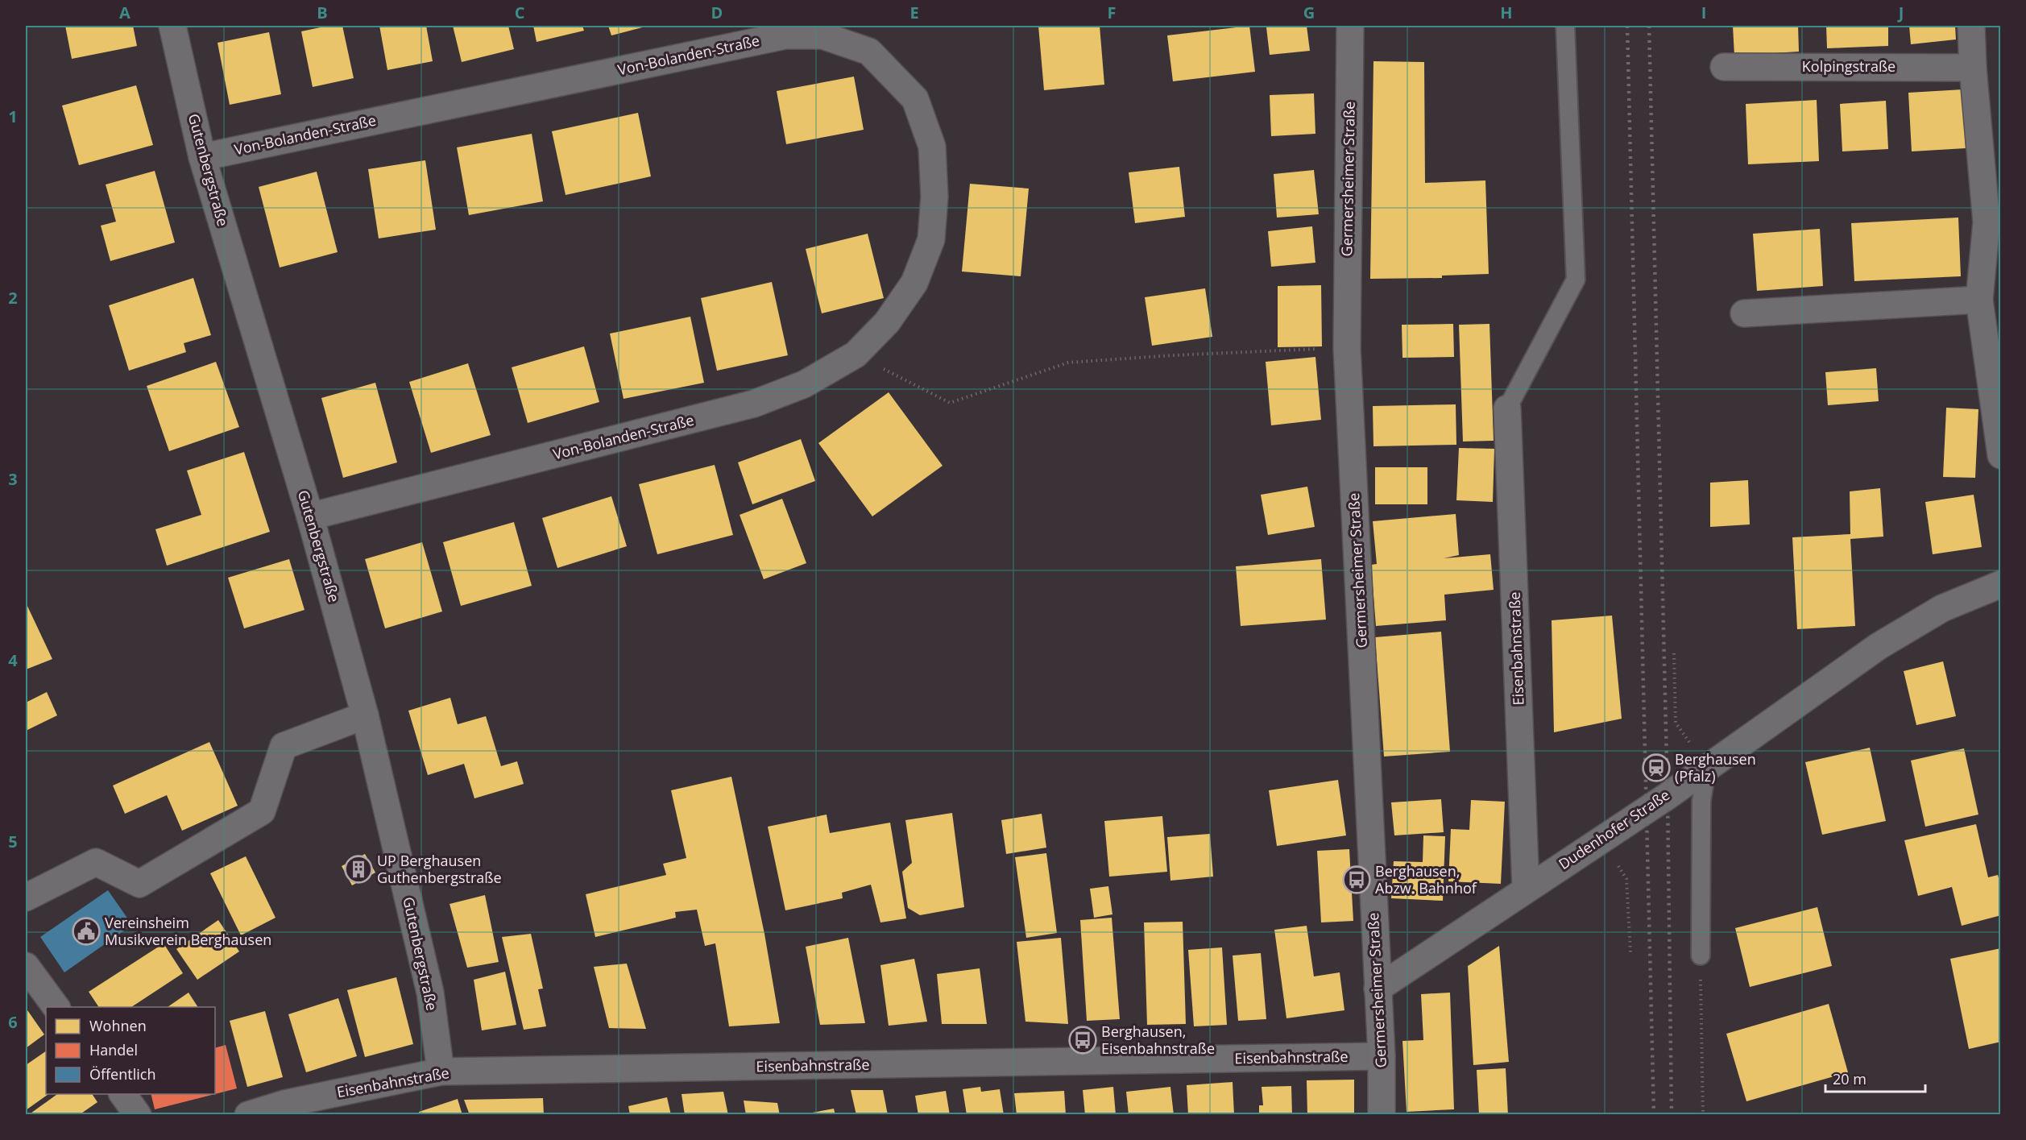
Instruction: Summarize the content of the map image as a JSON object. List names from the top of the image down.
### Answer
{
  "streets": {
    "main road": ["Germersheimer Straße"],
    "street": [
      "Von-Bolanden-Straße",
      "Kolpingstraße",
      "Gutenbergstraße",
      "Eisenbahnstraße",
      "Dudenhofer Straße"
    ]
  },
  "crossings": [
    ["Von-Bolanden-Straße", "Gutenbergstraße"],
    ["Gutenbergstraße", "Eisenbahnstraße"],
    ["Germersheimer Straße", "Eisenbahnstraße"],
    ["Germersheimer Straße", "Dudenhofer Straße"],
    ["Eisenbahnstraße", "Dudenhofer Straße"]
  ],
  "places": {
    "station": ["Berghausen (Pfalz)"],
    "building": ["UP Berghausen Guthenbergstraße"],
    "bus stop": ["Berghausen, Abzw. Bahnhof", "Berghausen, Eisenbahnstraße"],
    "public building": ["Vereinsheim Musikverein Berghausen"]
  },
  "legend": ["Wohnen", "Handel", "Öffentlich"],
  "scale_bar": "20 m",
  "grid": {
    "columns": [
      "A",
      "B",
      "C",
      "D",
      "E",
      "F",
      "G",
      "H",
      "I",
      "J"
    ],
    "rows": [
      "1",
      "2",
      "3",
      "4",
      "5",
      "6"
    ]
  }
}
